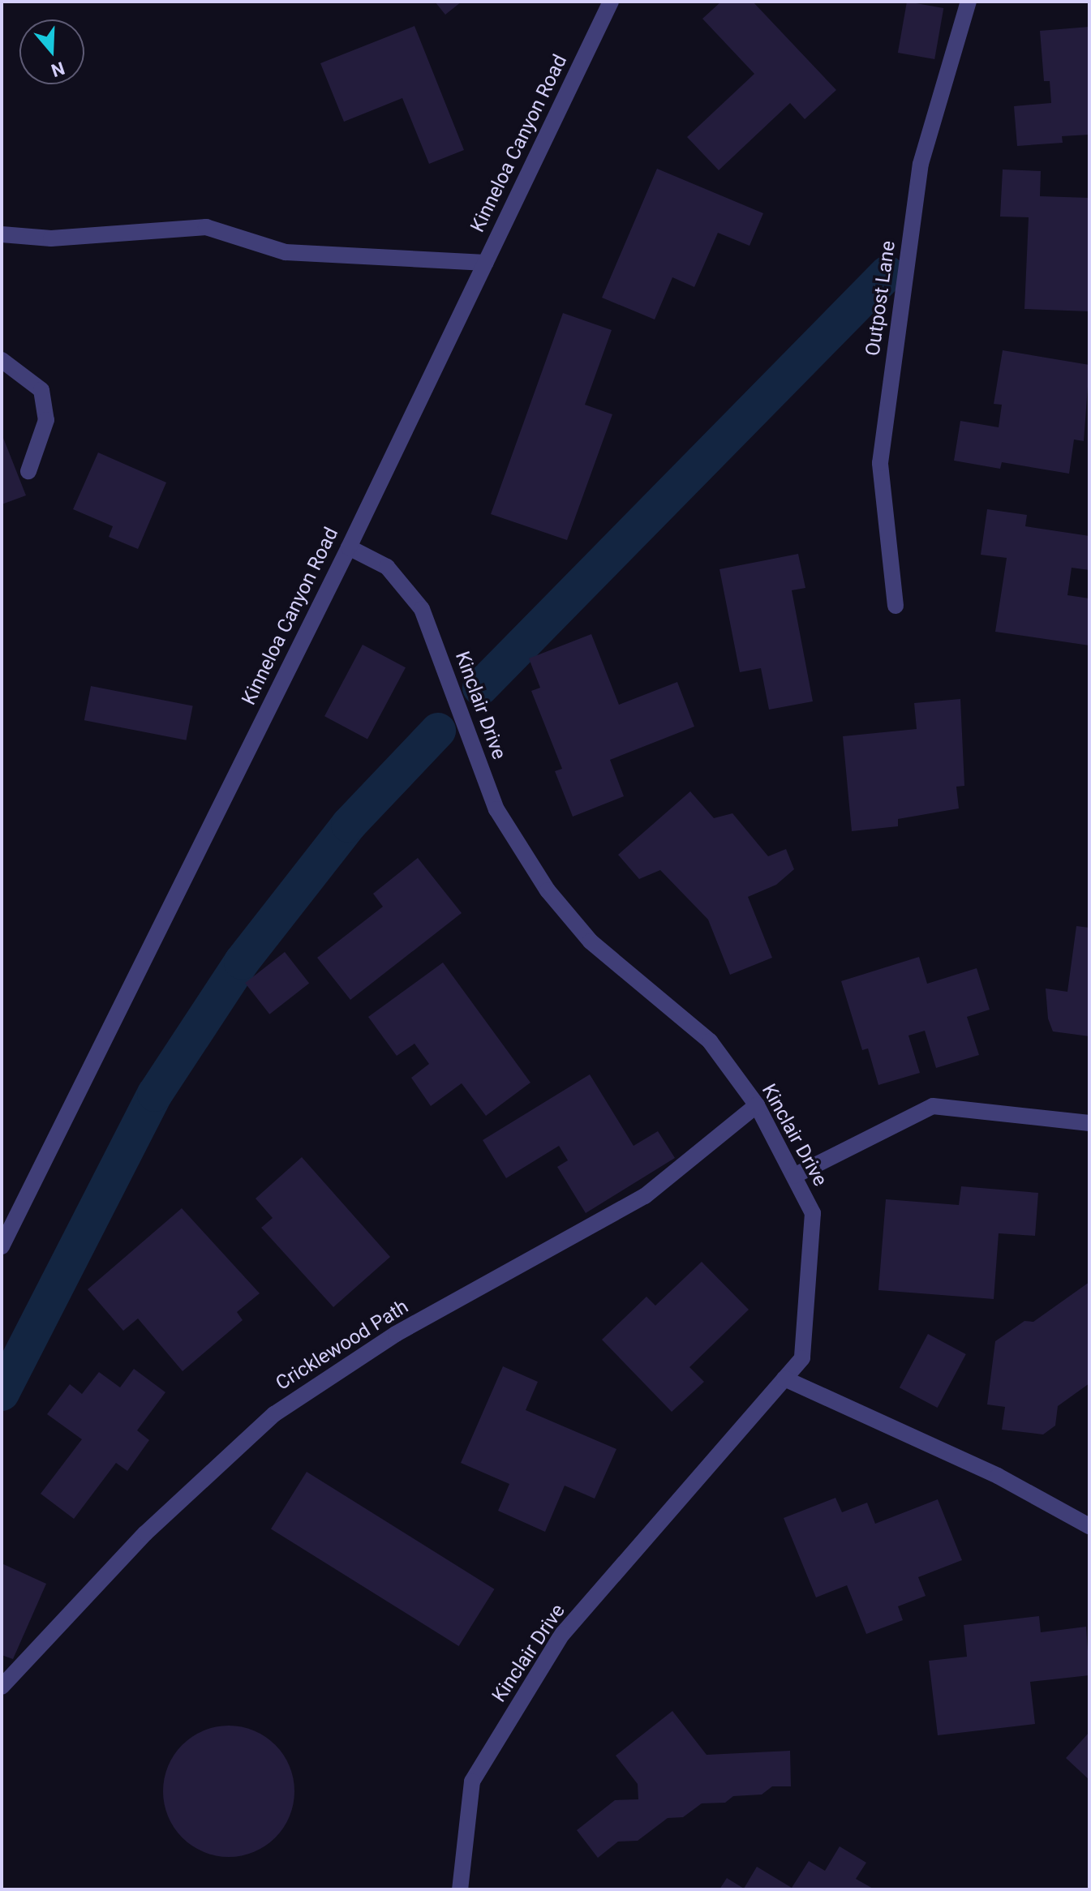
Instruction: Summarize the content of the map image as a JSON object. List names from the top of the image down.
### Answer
{
  "streets": {
    "street": [
      "Kinneloa Canyon Road",
      "Outpost Lane",
      "Kinclair Drive",
      "Cricklewood Path"
    ]
  },
  "crossings": [
    ["Kinneloa Canyon Road", "Kinclair Drive"],
    ["Kinclair Drive", "Cricklewood Path"]
  ],
  "north": "bottom"
}
